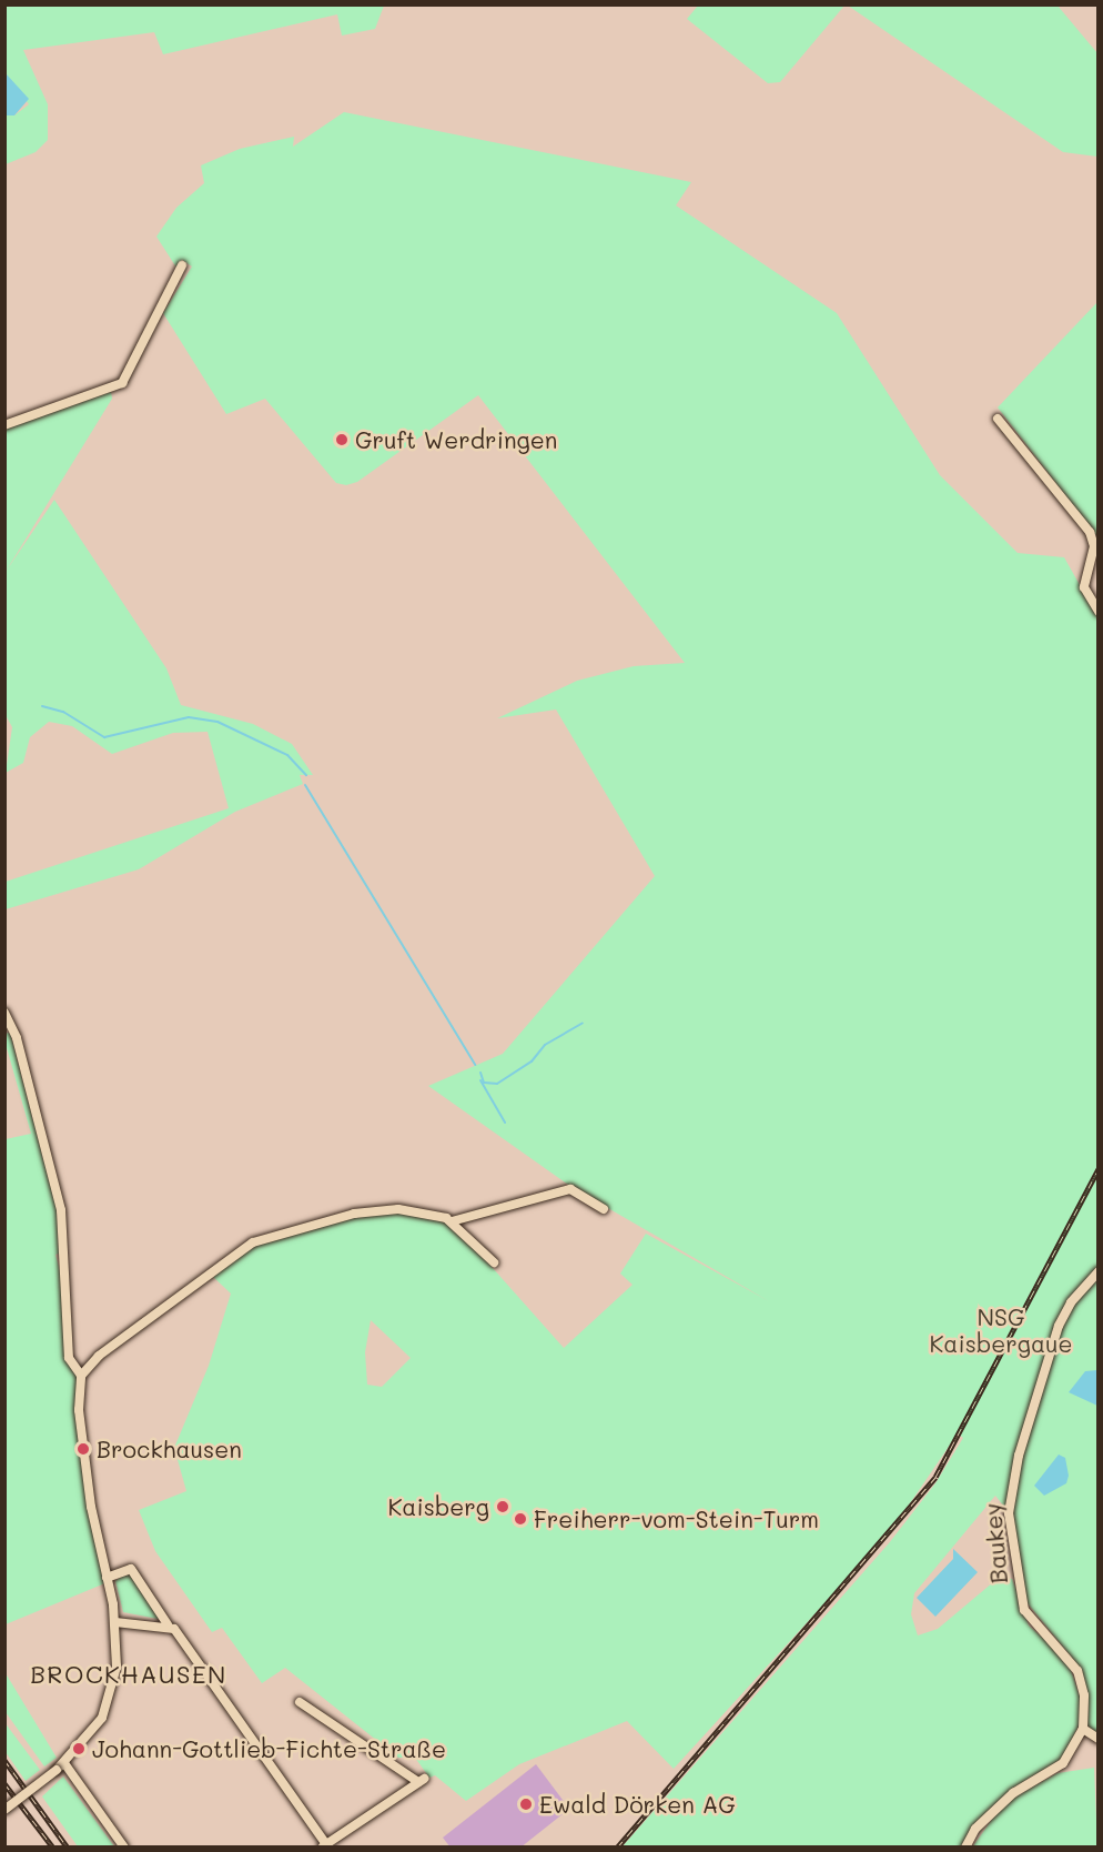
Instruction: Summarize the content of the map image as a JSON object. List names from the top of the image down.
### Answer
{
  "streets": {
    "street": ["Baukey"]
  },
  "districts": ["BROCKHAUSEN"],
  "parks": ["NSG Kaisbergaue"],
  "places": [
    "Gruft Werdringen",
    "Brockhausen",
    "Kaisberg",
    "Freiherr-vom-Stein-Turm",
    "Johann-Gottlieb-Fichte-Straße",
    "Ewald Dörken AG"
  ]
}
